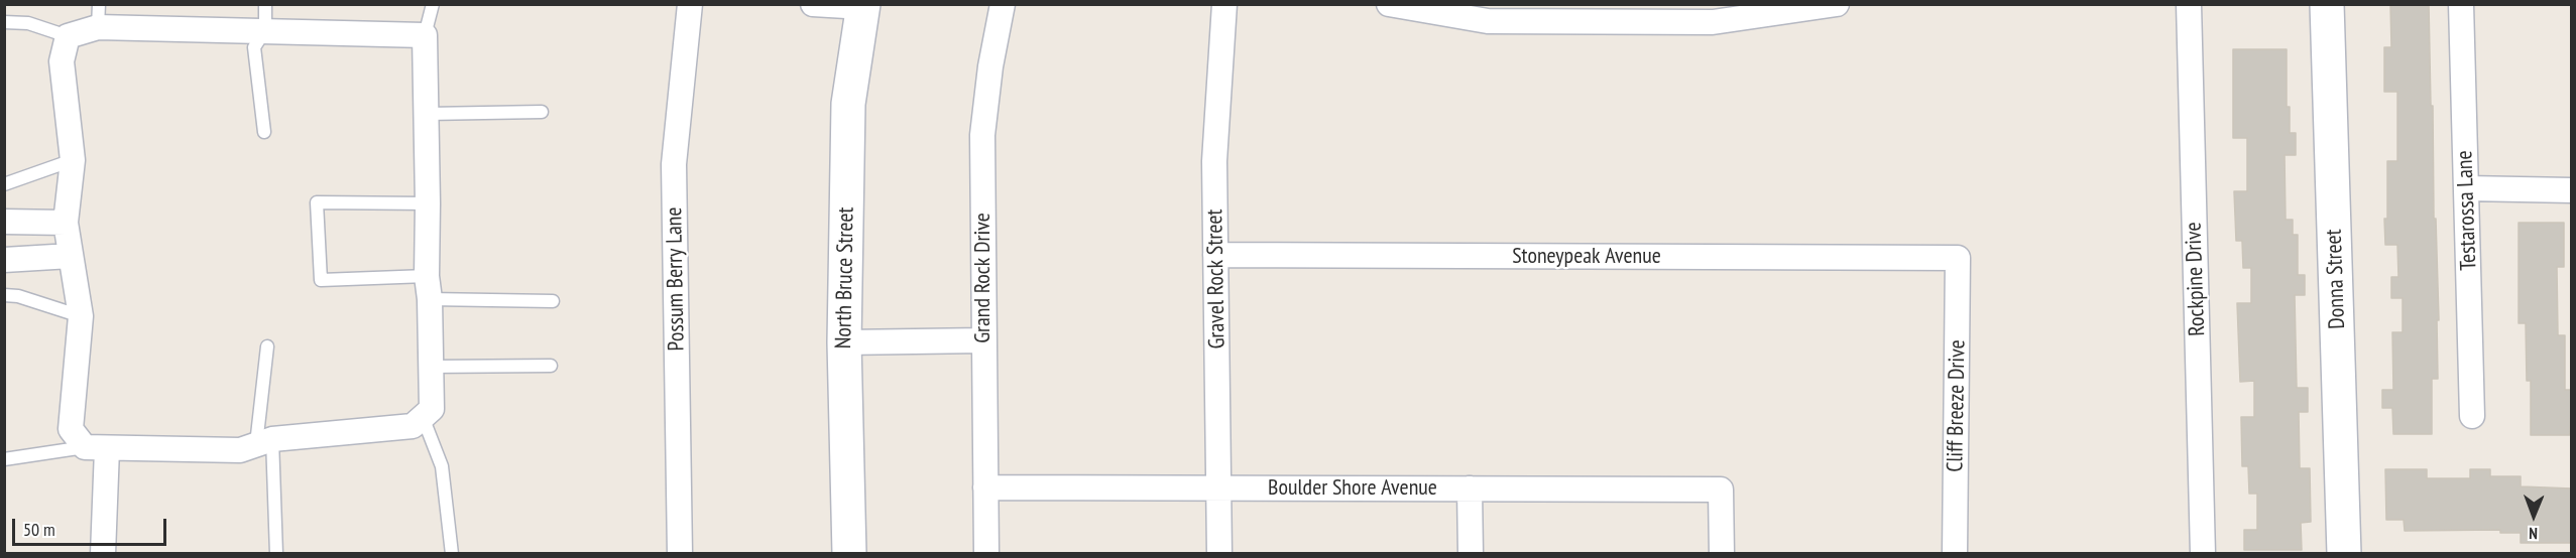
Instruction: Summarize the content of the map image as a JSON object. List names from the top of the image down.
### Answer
{
  "streets": {
    "street": [
      "Testarossa Lane",
      "Stoneypeak Avenue",
      "North Bruce Street",
      "Grand Rock Drive",
      "Possum Berry Lane",
      "Gravel Rock Street",
      "Rockpine Drive",
      "Donna Street",
      "Cliff Breeze Drive",
      "Boulder Shore Avenue"
    ]
  },
  "crossings": [
    ["Stoneypeak Avenue", "Gravel Rock Street"],
    ["Stoneypeak Avenue", "Cliff Breeze Drive"],
    ["Grand Rock Drive", "Boulder Shore Avenue"],
    ["Gravel Rock Street", "Boulder Shore Avenue"]
  ],
  "scale_bar": "50 m",
  "north": "bottom"
}
